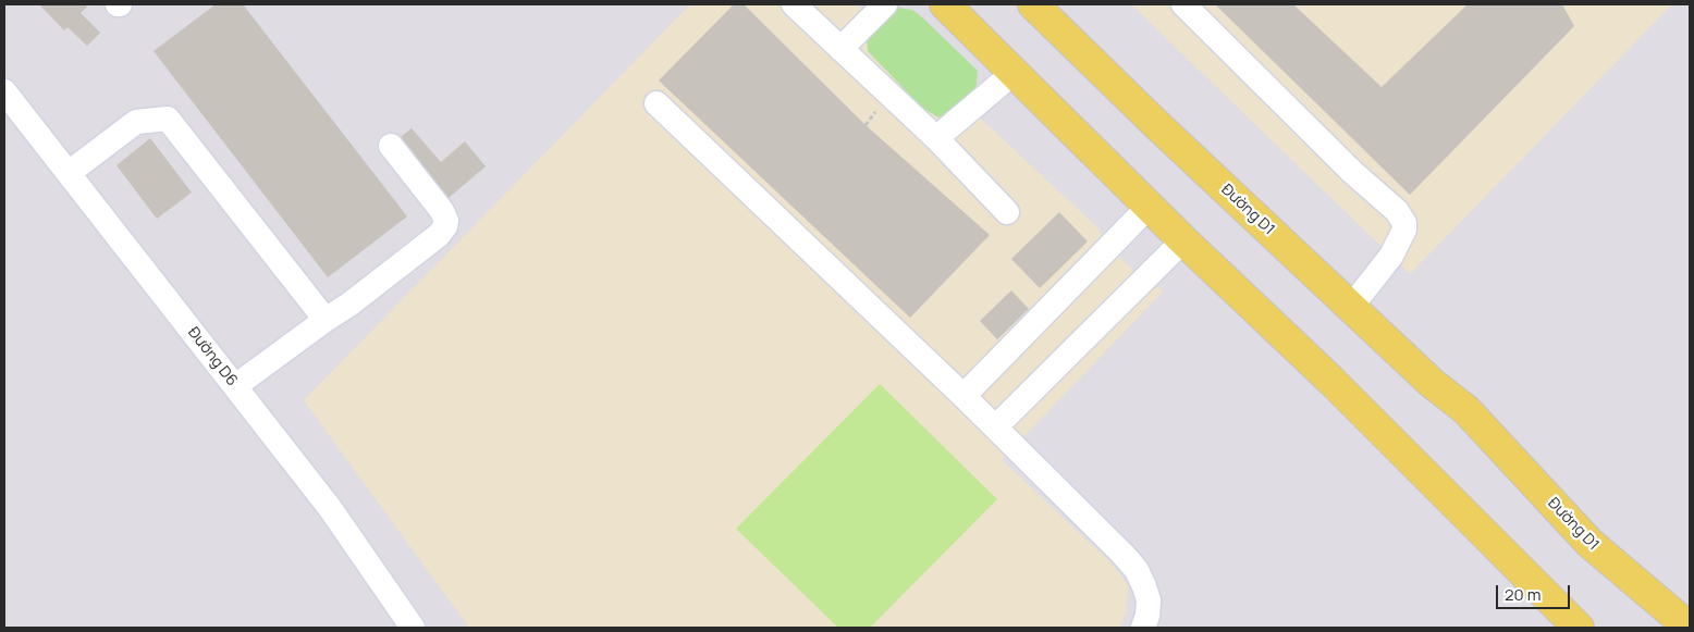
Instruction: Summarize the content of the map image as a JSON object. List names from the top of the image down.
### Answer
{
  "streets": {
    "main road": ["Đường D1"],
    "street": ["Đường D6"]
  },
  "scale_bar": "20 m"
}
